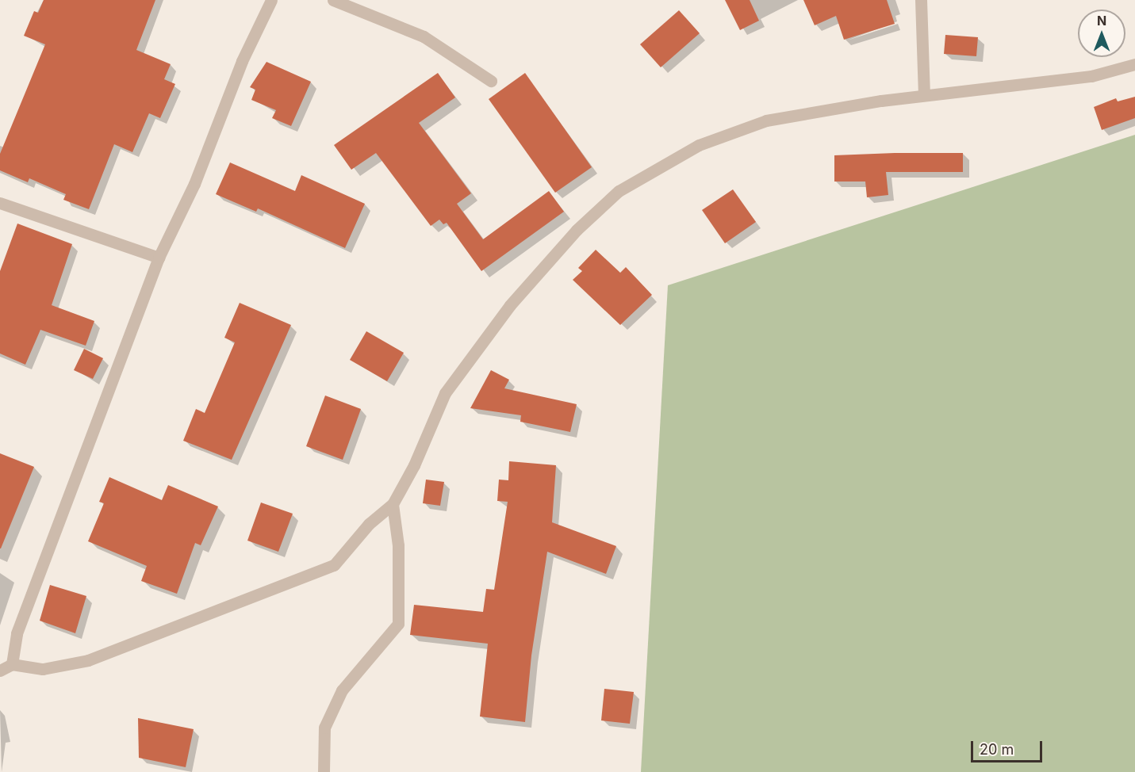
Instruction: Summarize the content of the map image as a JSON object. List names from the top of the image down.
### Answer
{
  "scale_bar": "20 m",
  "north": "top"
}
